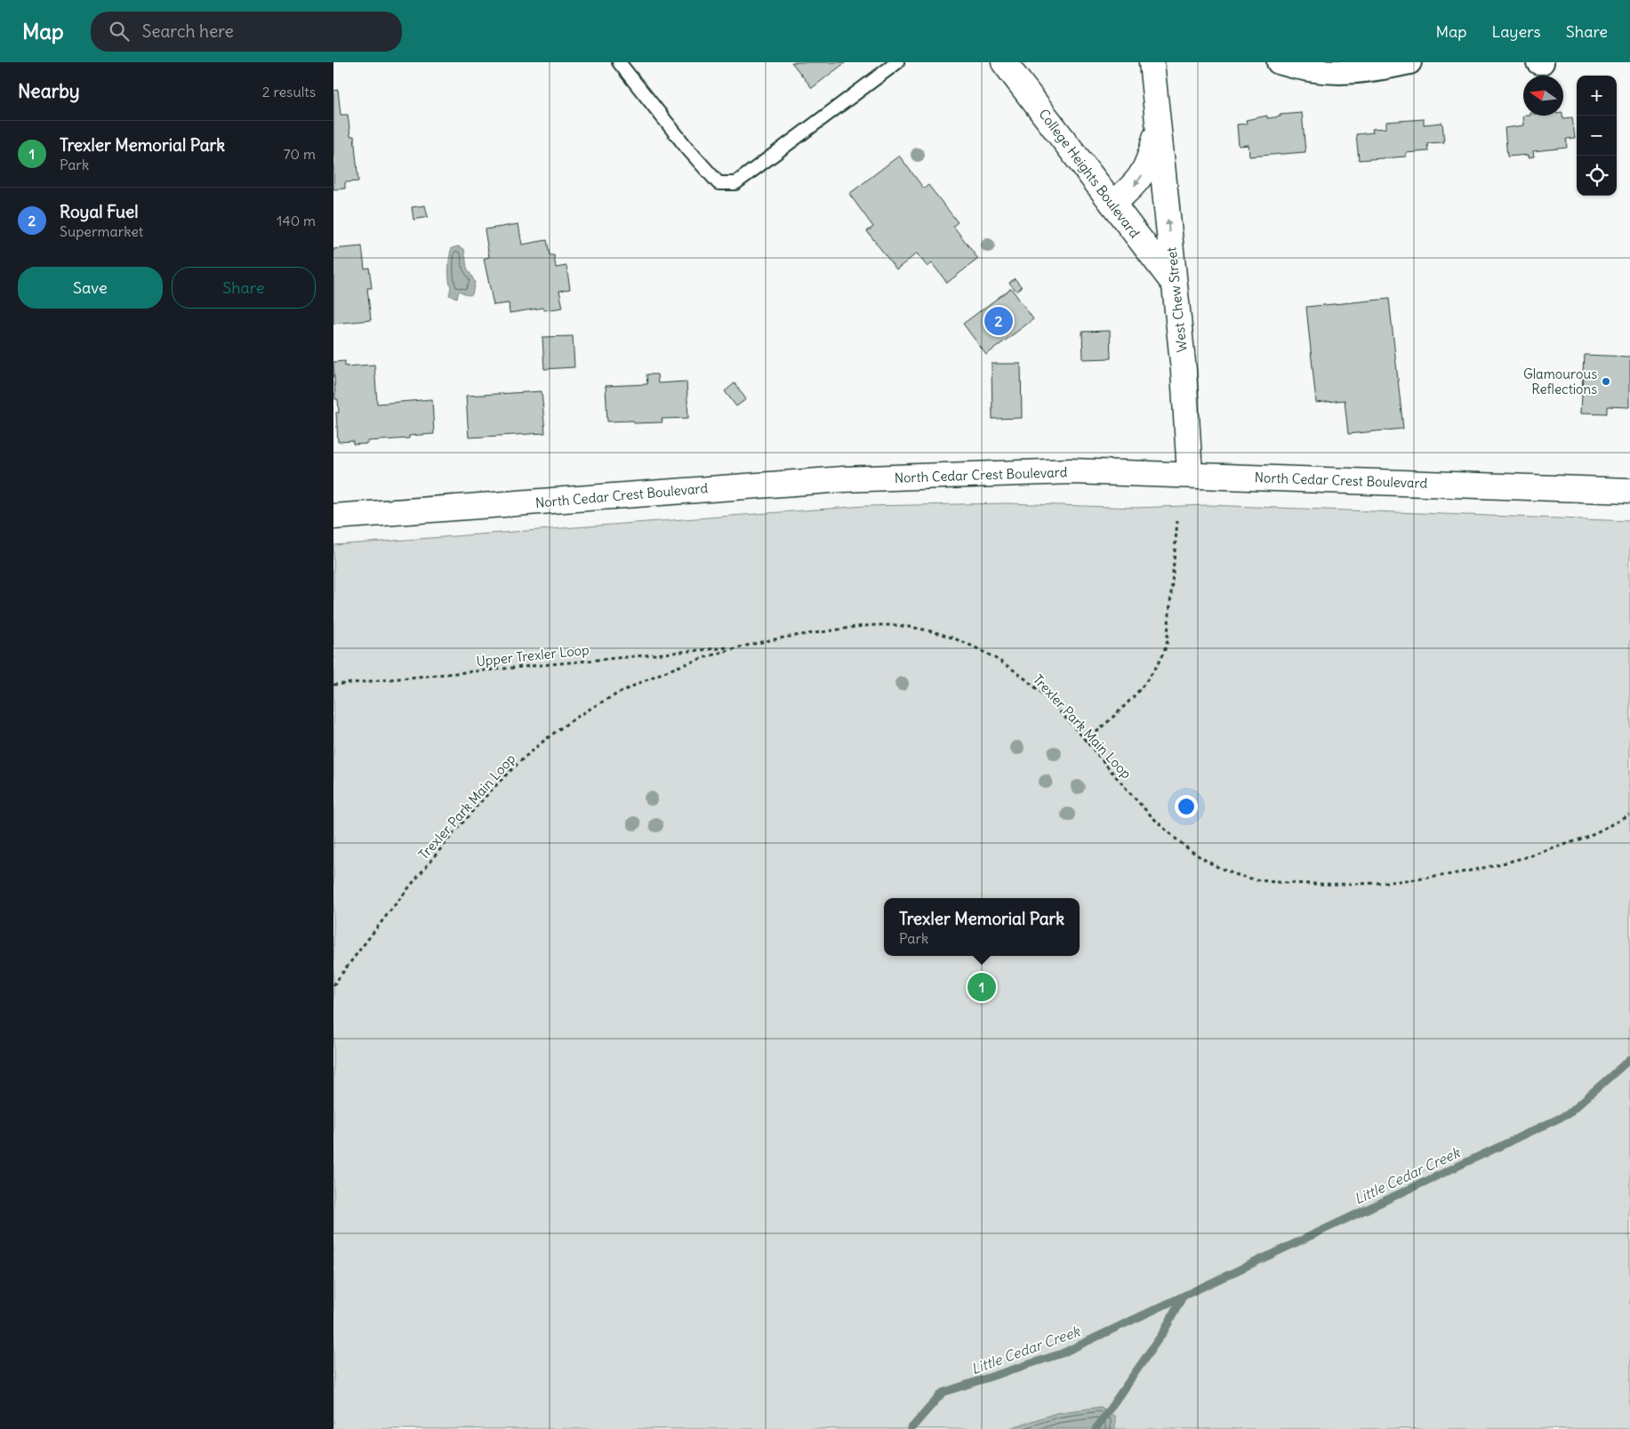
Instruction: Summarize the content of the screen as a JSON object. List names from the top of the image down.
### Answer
{
  "streets": {
    "main road": ["College Heights Boulevard", "West Chew Street", "North Cedar Crest Boulevard"],
    "path": ["Upper Trexler Loop", "Trexler Park Main Loop"]
  },
  "crossings": [
    ["College Heights Boulevard", "West Chew Street"],
    ["West Chew Street", "North Cedar Crest Boulevard"],
    ["Upper Trexler Loop", "Trexler Park Main Loop"]
  ],
  "water": ["Little Cedar Creek"],
  "places": ["Glamourous Reflections"],
  "north": "left",
  "page": {
    "header": "Map",
    "search": "Search here",
    "nav": ["Map", "Layers", "Share"],
    "heading": ["Nearby", "2 results"],
    "map_buttons": ["+", "−"],
    "list": [
      {
        "mark": "1",
        "name": "Trexler Memorial Park",
        "note": "Park",
        "value": "70 m"
      },
      {
        "mark": "2",
        "name": "Royal Fuel",
        "note": "Supermarket",
        "value": "140 m"
      }
    ],
    "buttons": ["Save", "Share"],
    "pins": ["2", "1"],
    "popup": ["Trexler Memorial Park", "Park"]
  }
}
